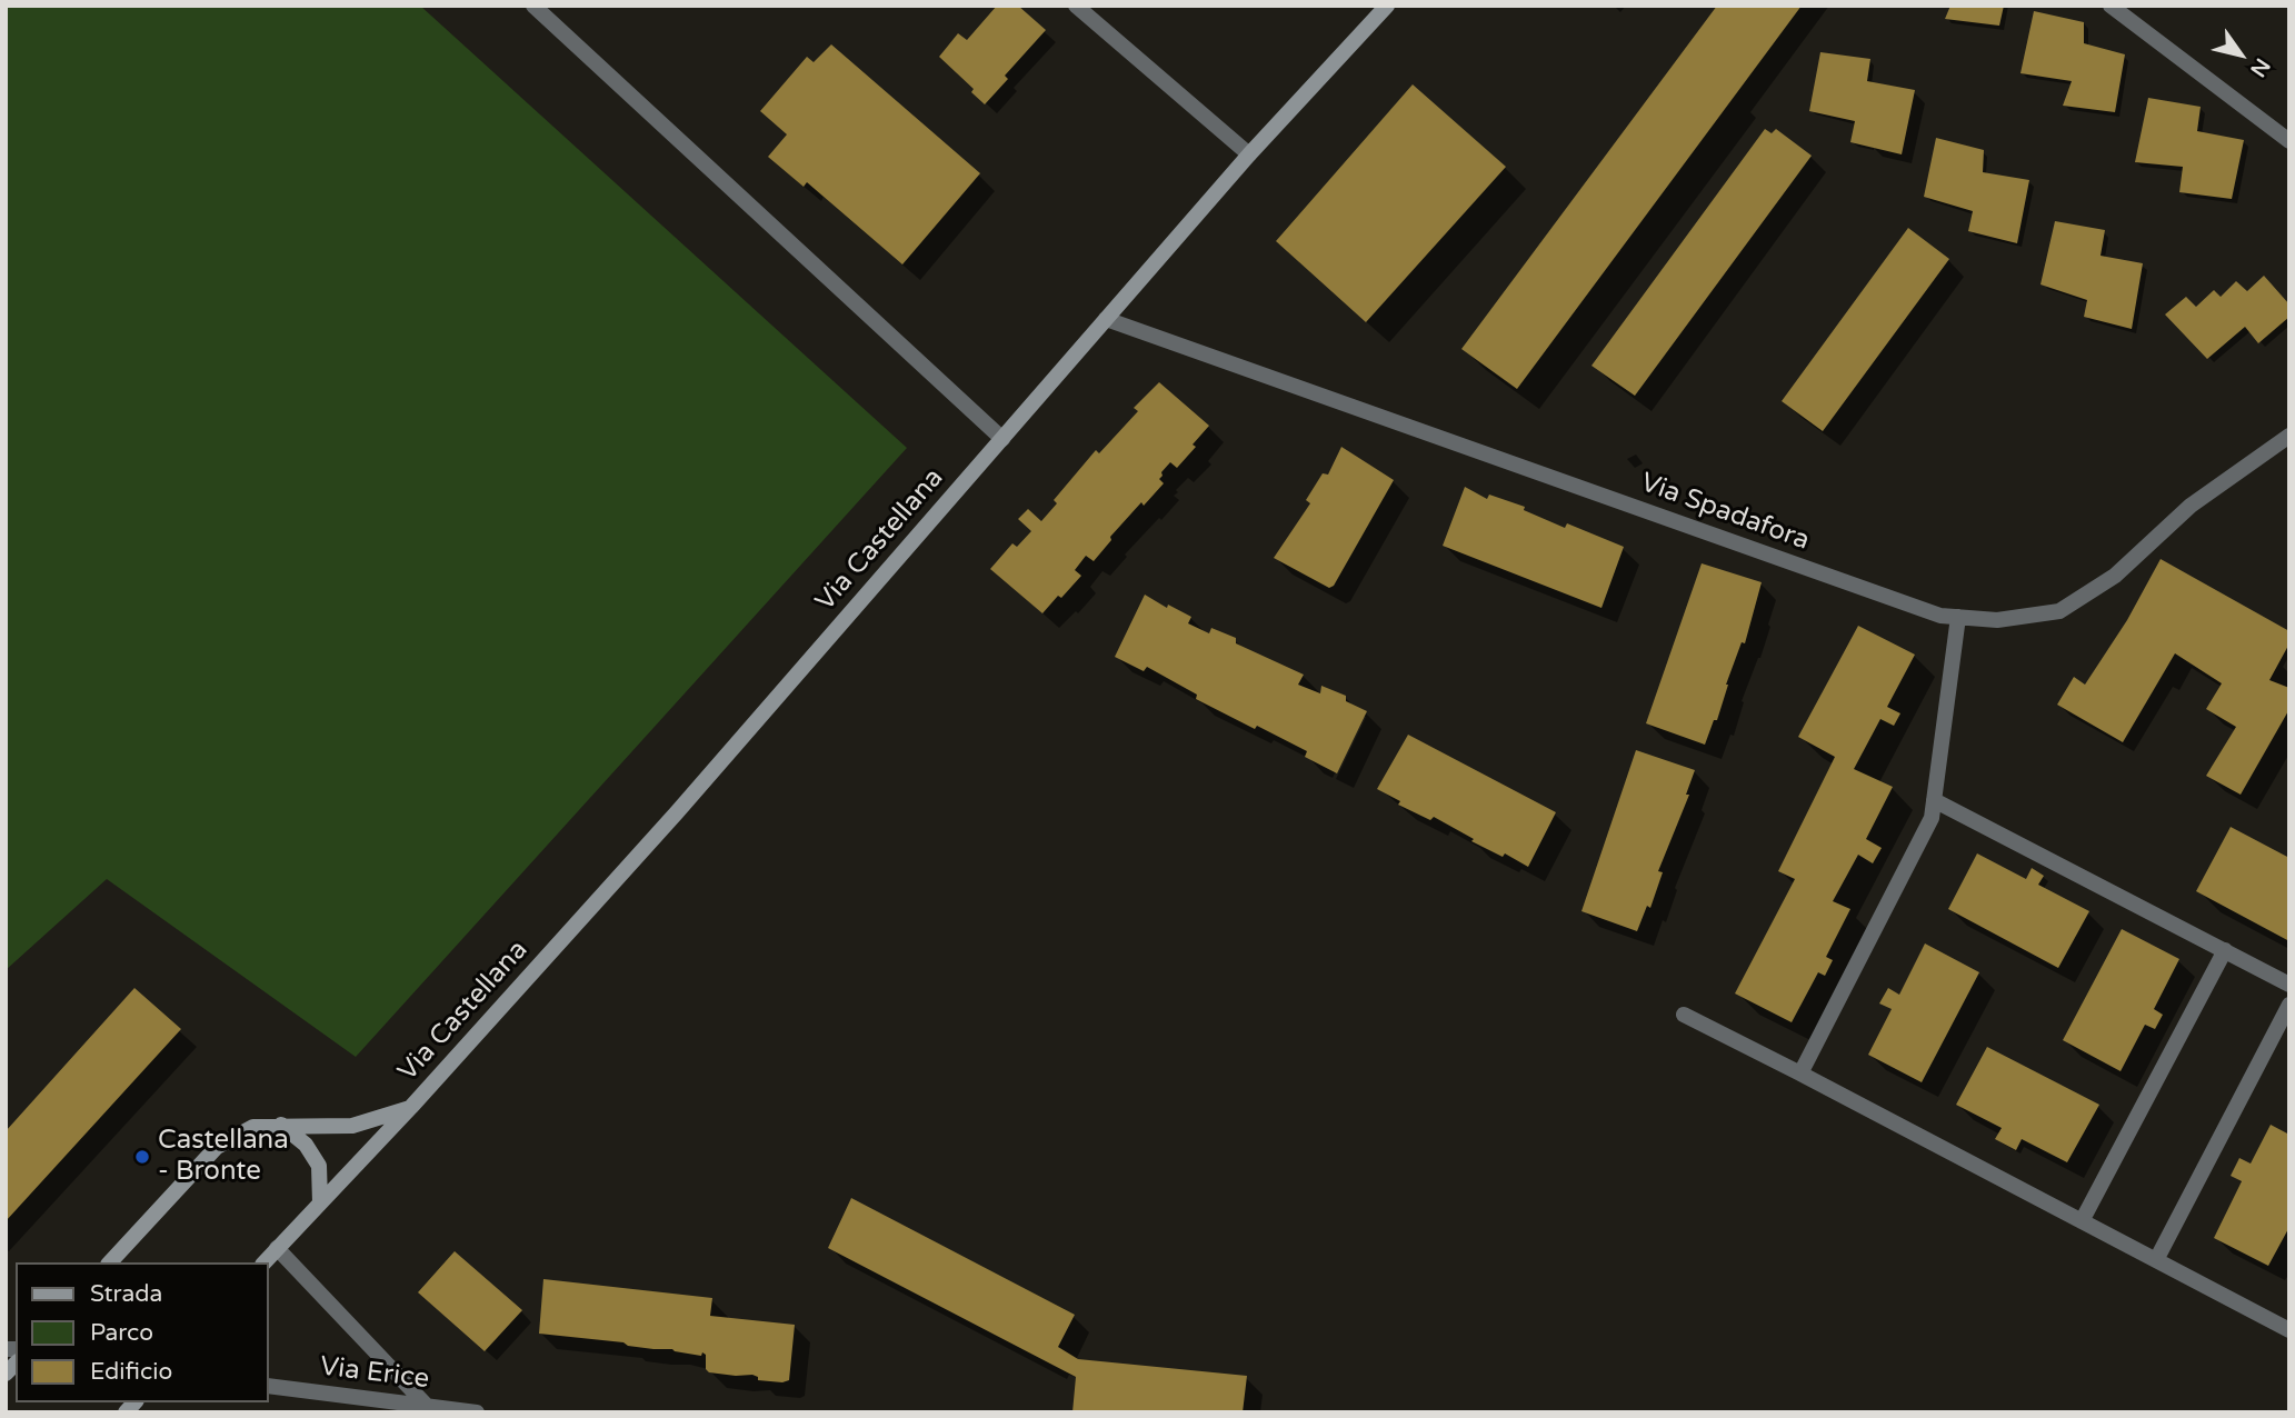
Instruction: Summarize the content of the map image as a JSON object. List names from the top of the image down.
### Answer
{
  "streets": {
    "main road": ["Via Castellana"],
    "street": ["Via Spadafora", "Via Erice"]
  },
  "crossings": [
    ["Via Spadafora", "Via Castellana"]
  ],
  "places": ["Castellana - Bronte"],
  "legend": ["Strada", "Parco", "Edificio"],
  "north": "bottom right"
}
